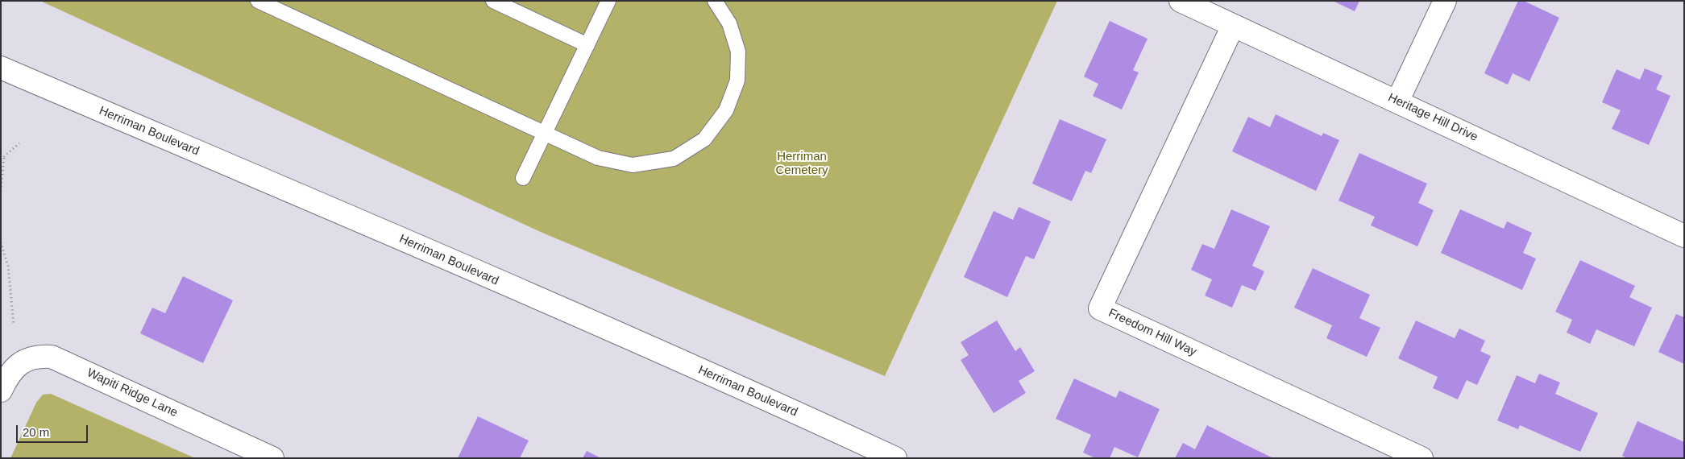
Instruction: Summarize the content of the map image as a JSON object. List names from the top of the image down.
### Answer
{
  "streets": {
    "street": [
      "Heritage Hill Drive",
      "Herriman Boulevard",
      "Freedom Hill Way",
      "Wapiti Ridge Lane"
    ]
  },
  "crossings": [
    ["Heritage Hill Drive", "Freedom Hill Way"]
  ],
  "parks": ["Herriman Cemetery"],
  "scale_bar": "20 m"
}
